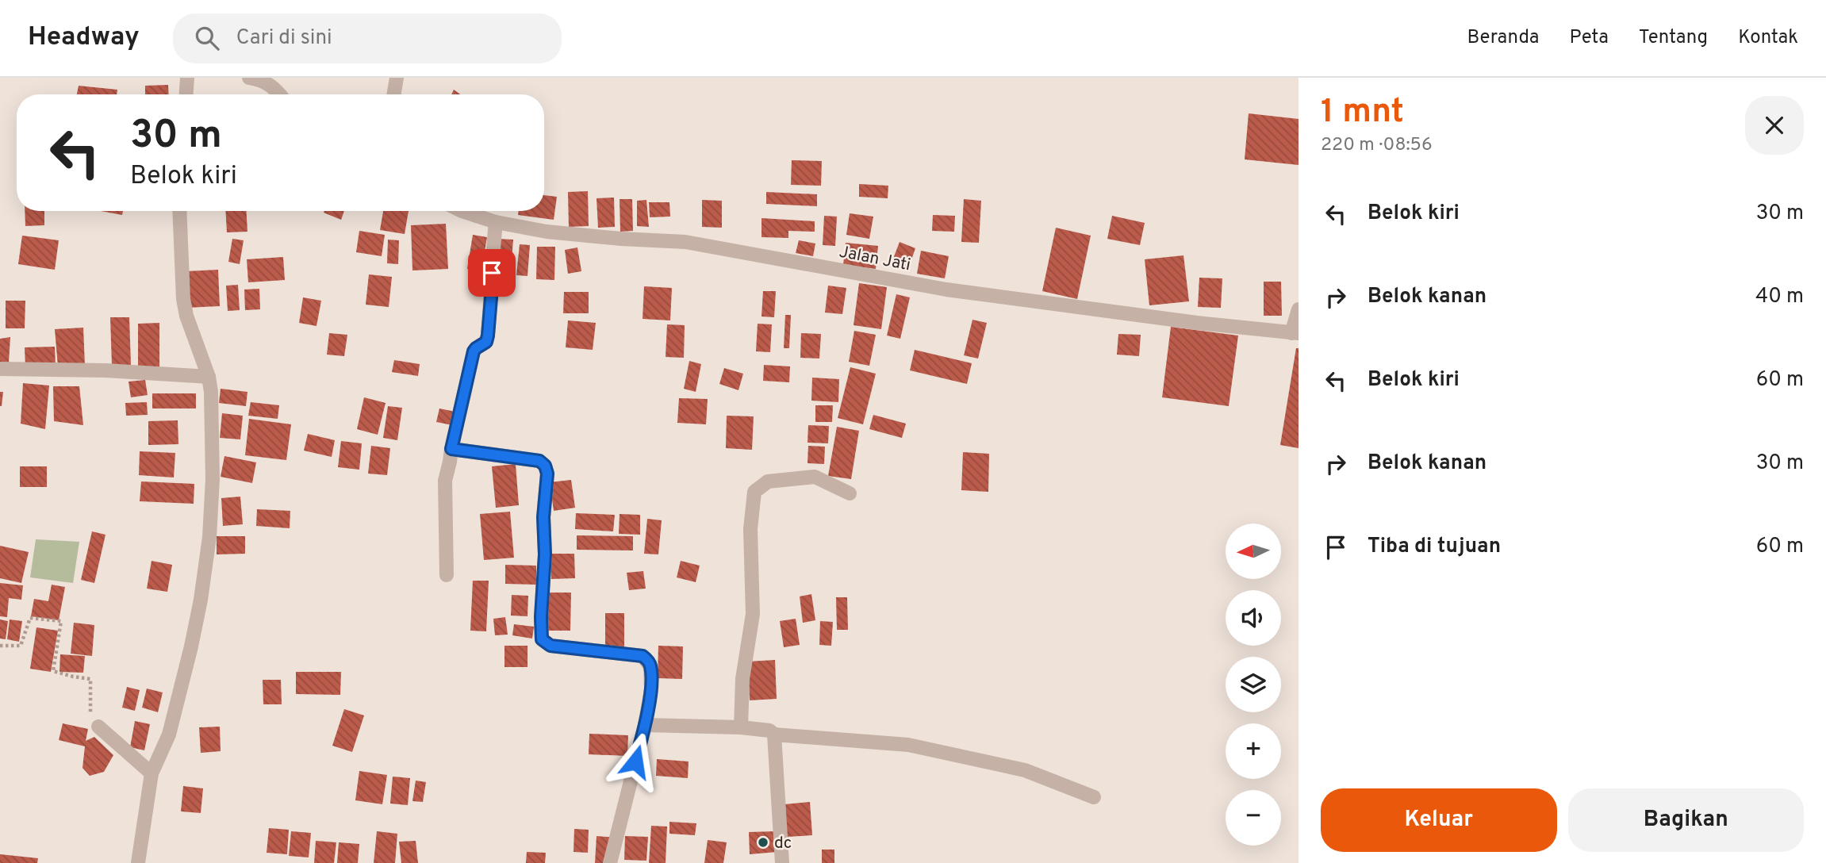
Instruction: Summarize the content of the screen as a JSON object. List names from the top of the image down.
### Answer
{
  "streets": {
    "street": ["Jalan Jati"]
  },
  "places": ["dc"],
  "north": "left",
  "page": {
    "header": "Headway",
    "search": "Cari di sini",
    "nav": [
      "Beranda",
      "Peta",
      "Tentang",
      "Kontak"
    ],
    "heading": ["1 mnt", "220 m · 08:56"],
    "turn": ["30 m", "Belok kiri"],
    "list": [
      {
        "name": "Belok kiri",
        "value": "30 m"
      },
      {
        "name": "Belok kanan",
        "value": "40 m"
      },
      {
        "name": "Belok kiri",
        "value": "60 m"
      },
      {
        "name": "Belok kanan",
        "value": "30 m"
      },
      {
        "name": "Tiba di tujuan",
        "value": "60 m"
      }
    ],
    "map_buttons": ["+", "−"],
    "buttons": ["Keluar", "Bagikan"]
  }
}
